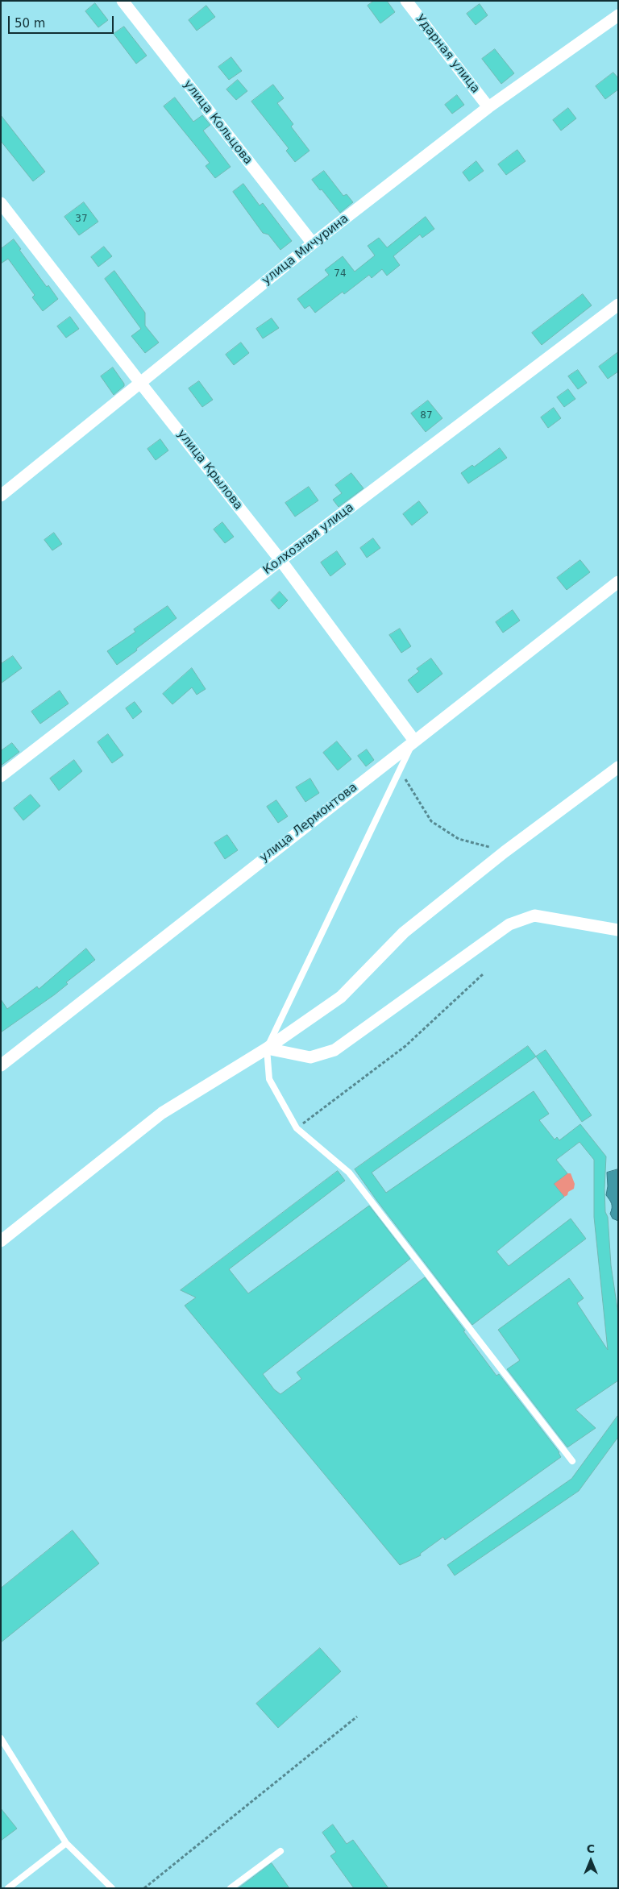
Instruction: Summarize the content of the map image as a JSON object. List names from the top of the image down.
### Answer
{
  "streets": {
    "street": [
      "Ударная улица",
      "улица Кольцова",
      "улица Мичурина",
      "улица Крылова",
      "Колхозная улица",
      "улица Лермонтова"
    ]
  },
  "crossings": [
    ["Ударная улица", "улица Мичурина"],
    ["улица Кольцова", "улица Мичурина"],
    ["улица Мичурина", "улица Крылова"],
    ["улица Крылова", "Колхозная улица"],
    ["улица Крылова", "улица Лермонтова"]
  ],
  "house_numbers": ["37", "74", "87"],
  "scale_bar": "50 m",
  "north": "top"
}
